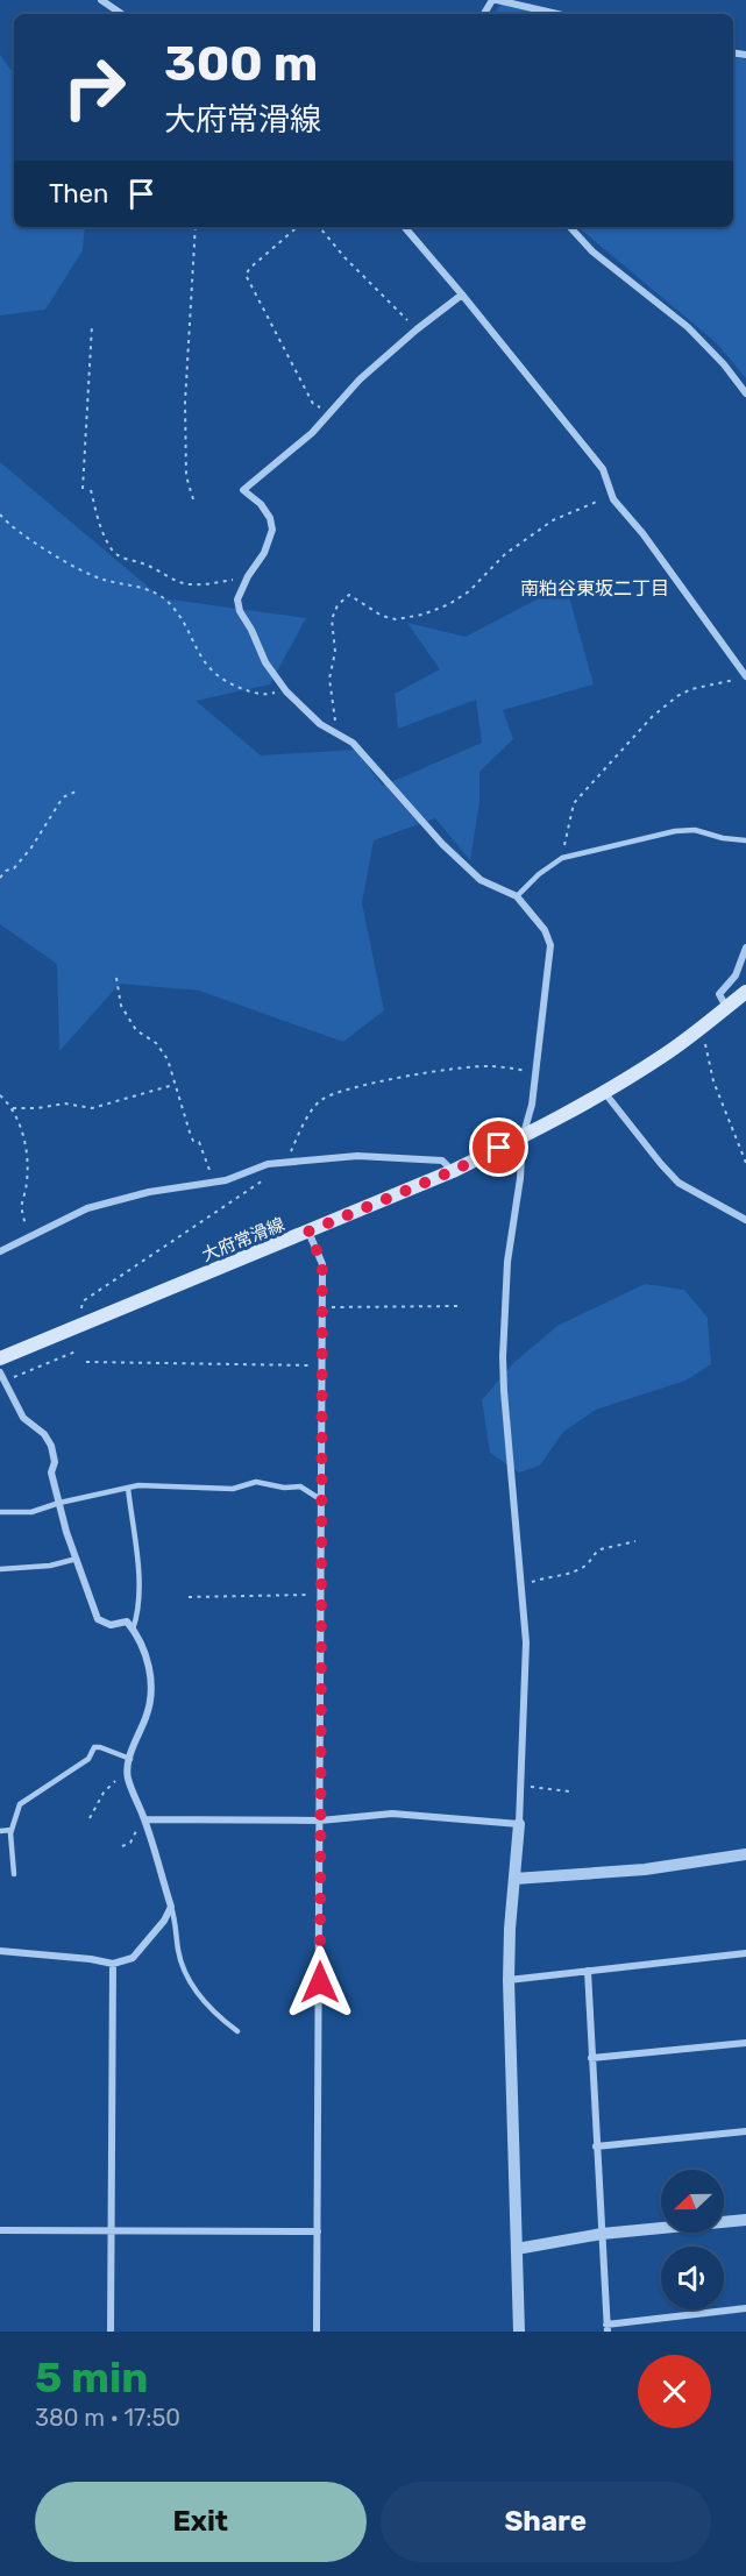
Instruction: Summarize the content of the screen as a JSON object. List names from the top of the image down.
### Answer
{
  "streets": {
    "main road": ["大府常滑線"]
  },
  "districts": ["南粕谷東坂二丁目"],
  "north": "left",
  "page": {
    "turn": ["300 m", "大府常滑線"],
    "then": "Then",
    "heading": ["5 min", "380 m · 17:50"],
    "buttons": ["Exit", "Share"]
  }
}
